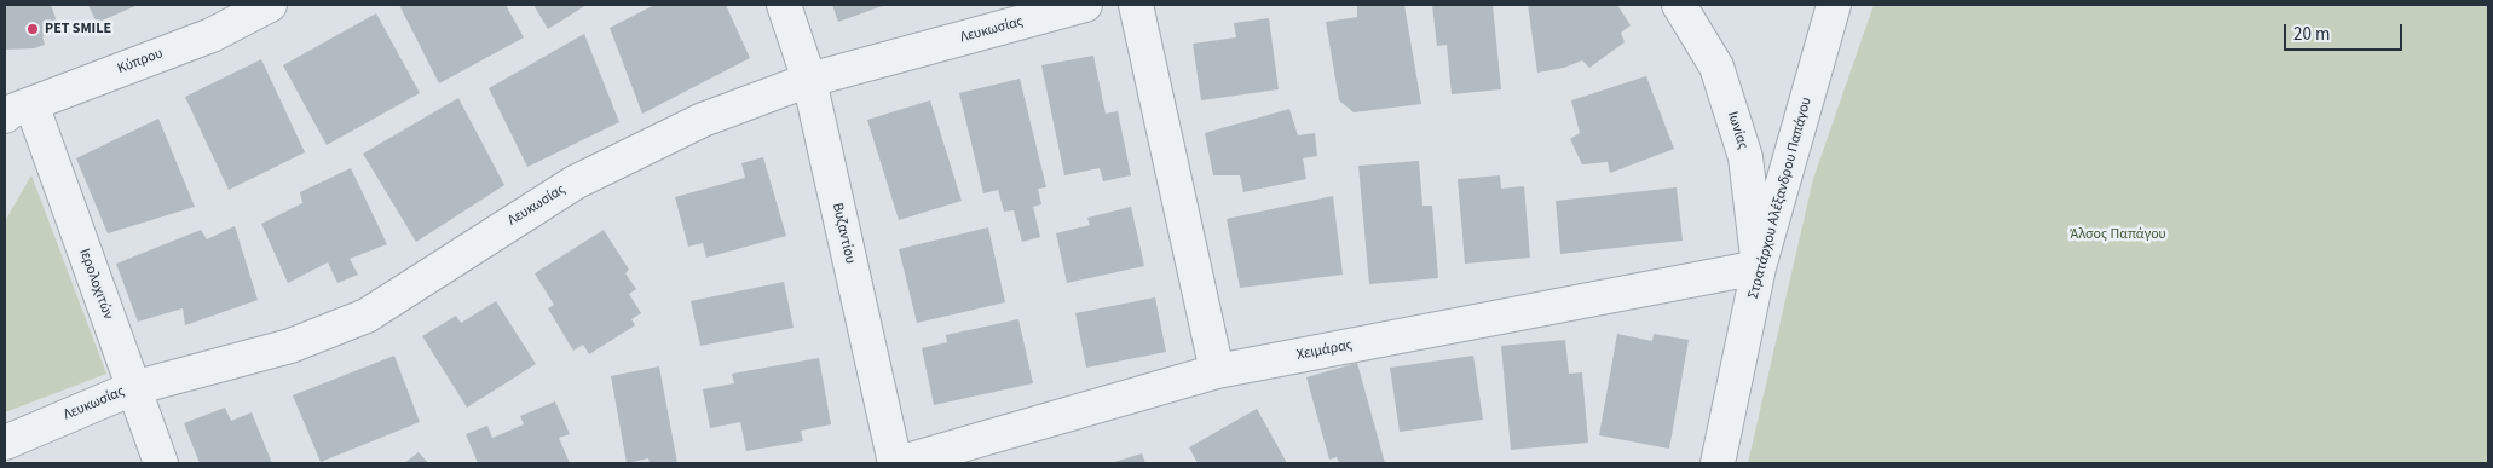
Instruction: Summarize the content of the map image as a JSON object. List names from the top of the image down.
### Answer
{
  "streets": {
    "street": [
      "Λευκωσίας",
      "Κύπρου",
      "Ιωνίας",
      "Στρατάρχου Αλέξανδρου Παπάγου",
      "Βυζαντίου",
      "Ιερολοχιτών",
      "Χειμάρας"
    ]
  },
  "crossings": [
    ["Λευκωσίας", "Βυζαντίου"],
    ["Λευκωσίας", "Ιερολοχιτών"],
    ["Κύπρου", "Ιερολοχιτών"],
    ["Ιωνίας", "Στρατάρχου Αλέξανδρου Παπάγου"],
    ["Ιωνίας", "Χειμάρας"],
    ["Στρατάρχου Αλέξανδρου Παπάγου", "Χειμάρας"],
    ["Βυζαντίου", "Χειμάρας"]
  ],
  "parks": ["Άλσος Παπάγου"],
  "places": ["PET SMILE"],
  "scale_bar": "20 m"
}
